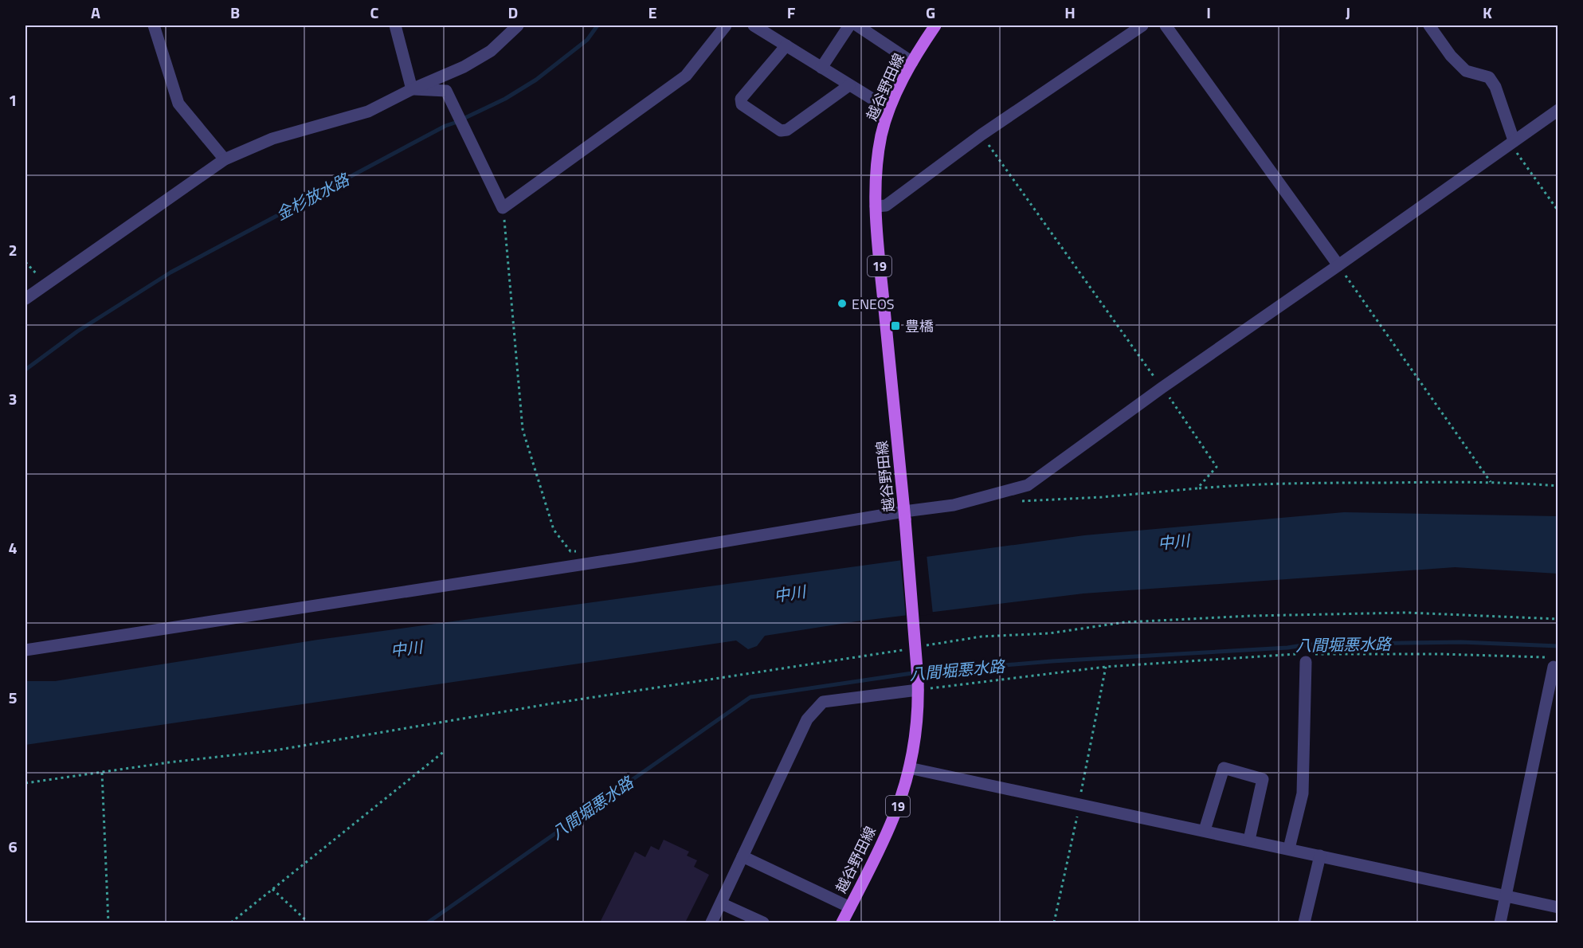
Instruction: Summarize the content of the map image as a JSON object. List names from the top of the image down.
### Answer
{
  "streets": {
    "main road": ["越谷野田線", "19"]
  },
  "water": ["金杉放水路", "中川", "八間堀悪水路"],
  "places": {
    "other": ["ENEOS"],
    "transit": ["豊橋"]
  },
  "grid": {
    "columns": [
      "A",
      "B",
      "C",
      "D",
      "E",
      "F",
      "G",
      "H",
      "I",
      "J",
      "K"
    ],
    "rows": [
      "1",
      "2",
      "3",
      "4",
      "5",
      "6"
    ]
  }
}
